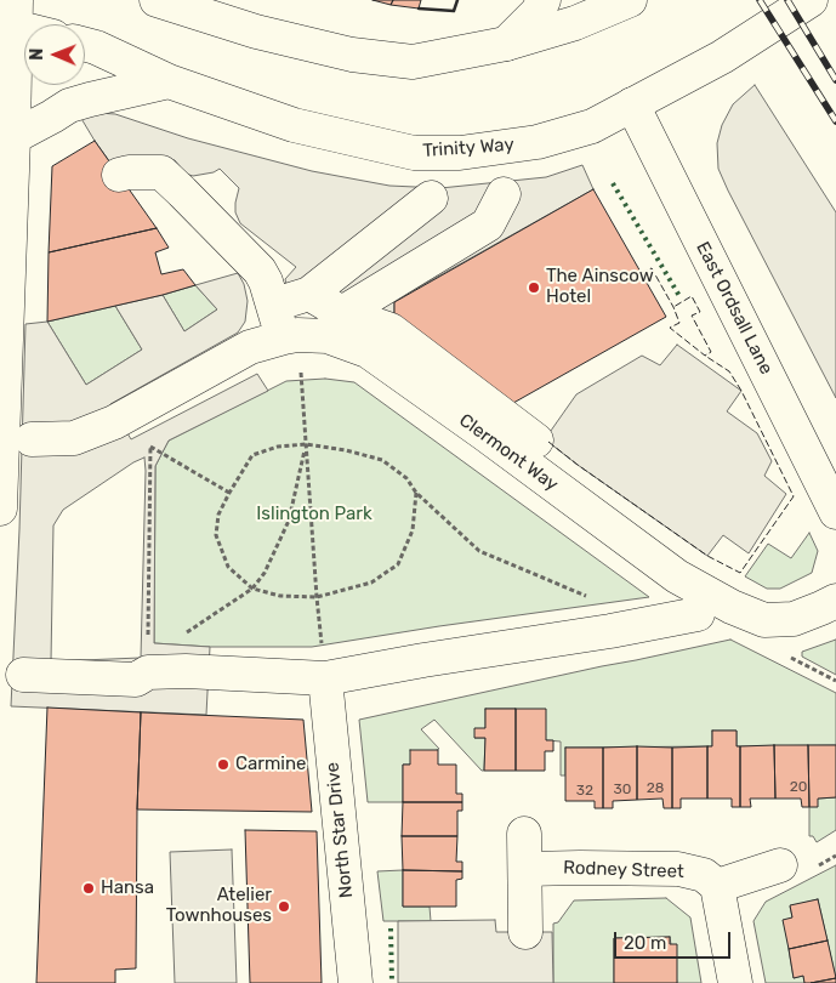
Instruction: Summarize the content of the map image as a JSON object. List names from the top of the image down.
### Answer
{
  "streets": {
    "main road": [
      "Trinity Way",
      "East Ordsall Lane",
      "Clermont Way",
      "North Star Drive",
      "Rodney Street"
    ]
  },
  "crossings": [
    ["Trinity Way", "East Ordsall Lane"]
  ],
  "parks": ["Islington Park"],
  "places": [
    "The Ainscow Hotel",
    "Carmine",
    "Hansa",
    "Atelier Townhouses"
  ],
  "house_numbers": [
    "20",
    "28",
    "30",
    "32"
  ],
  "scale_bar": "20 m",
  "north": "left"
}
